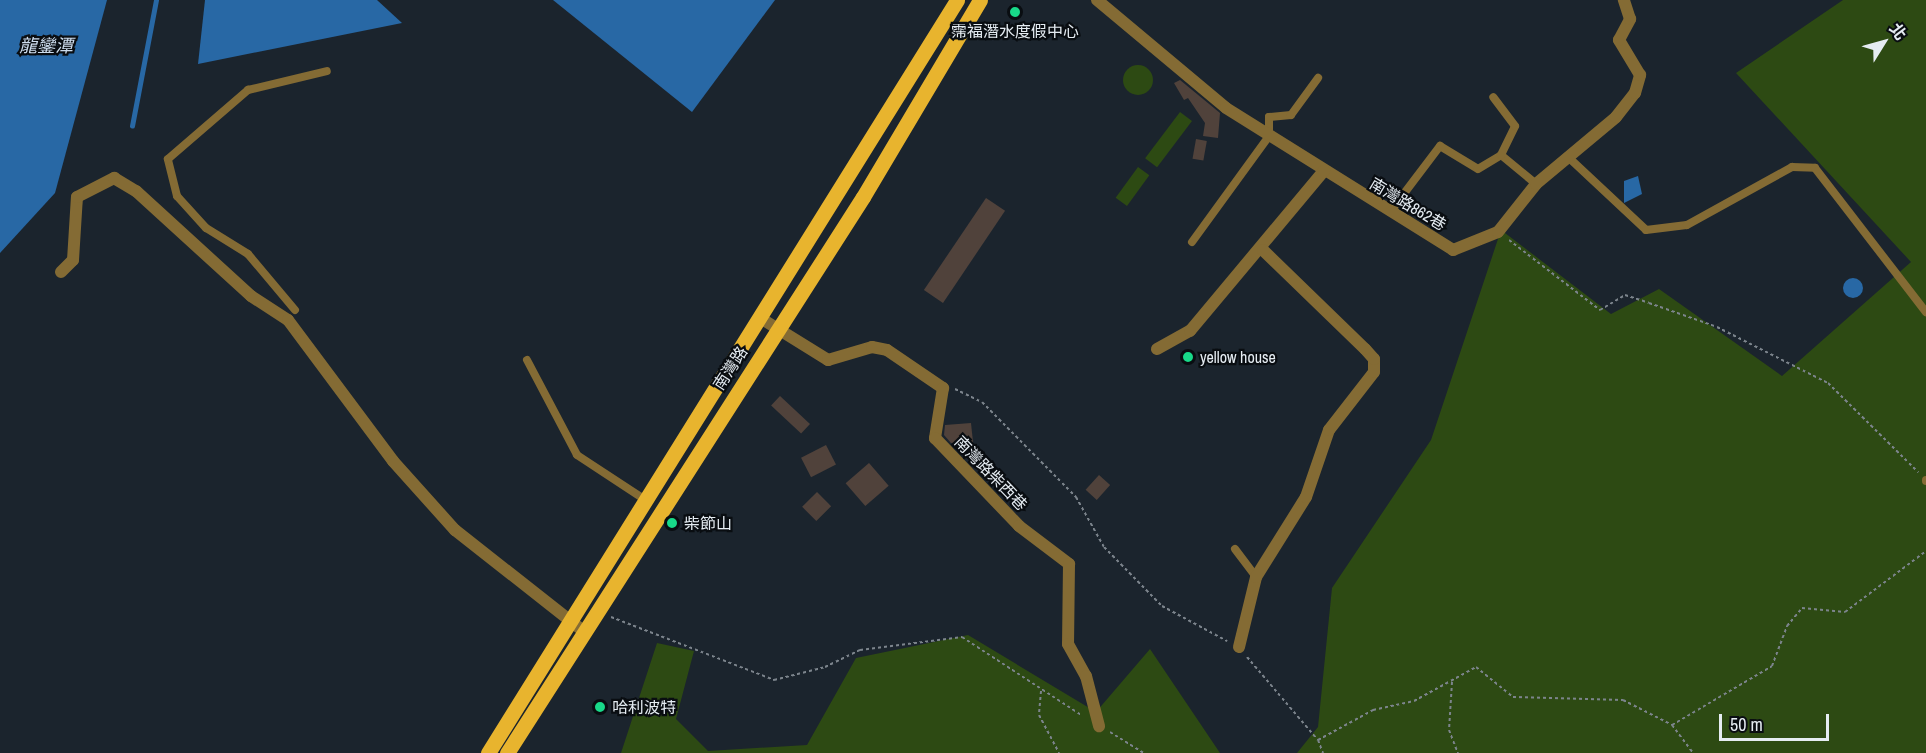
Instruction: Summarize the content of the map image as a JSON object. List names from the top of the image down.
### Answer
{
  "streets": {
    "main road": ["南灣路"],
    "street": ["南灣路862巷", "南灣路柴西巷"]
  },
  "water": ["龍鑾潭"],
  "places": [
    "霈福潛水度假中心",
    "yellow house",
    "柴節山",
    "哈利波特"
  ],
  "scale_bar": "50 m",
  "north": "top right"
}
